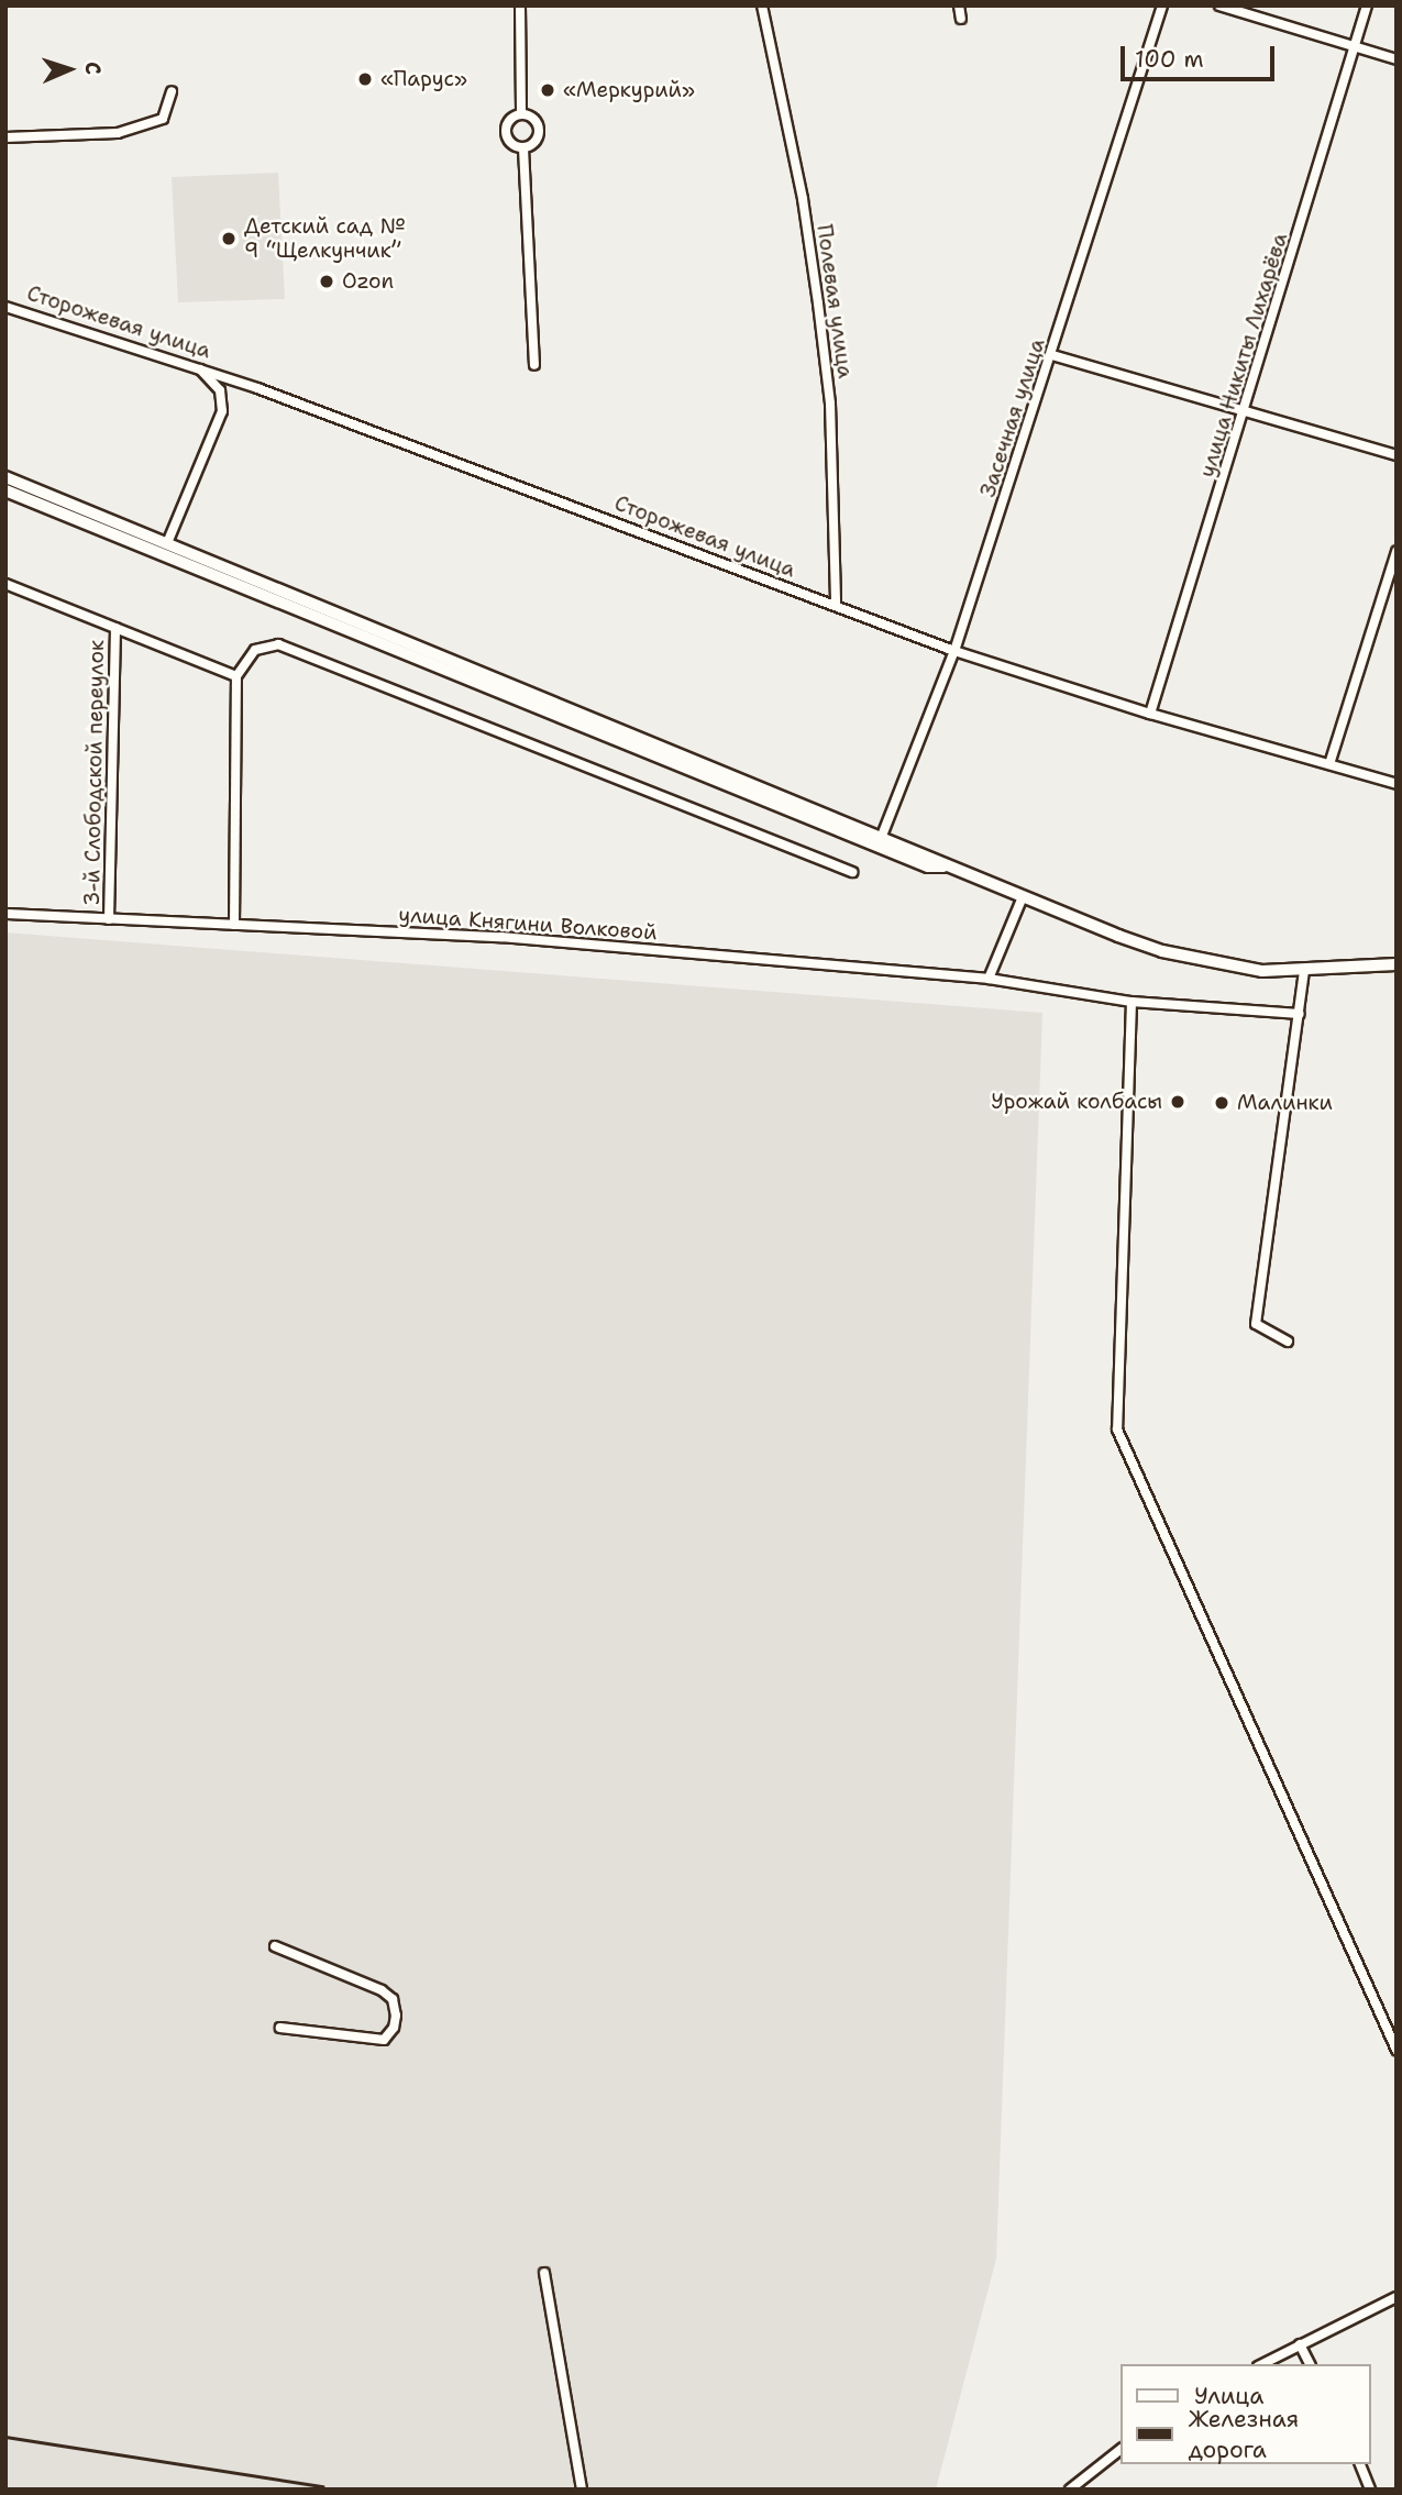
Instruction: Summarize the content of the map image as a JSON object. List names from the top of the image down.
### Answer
{
  "streets": {
    "street": [
      "Полевая улица",
      "Сторожевая улица",
      "улица Никиты Лихарёва",
      "Засечная улица",
      "3-й Слободской переулок",
      "улица Княгини Волковой"
    ]
  },
  "crossings": [
    ["Полевая улица", "Сторожевая улица"],
    ["Сторожевая улица", "улица Никиты Лихарёва"],
    ["Сторожевая улица", "Засечная улица"],
    ["3-й Слободской переулок", "улица Княгини Волковой"]
  ],
  "places": [
    "«Парус»",
    "«Меркурий»",
    "Детский сад № 9 “Щелкунчик”",
    "Ozon",
    "Урожай колбасы",
    "Малинки"
  ],
  "legend": ["Улица", "Железная дорога"],
  "scale_bar": "100 m",
  "north": "right"
}
